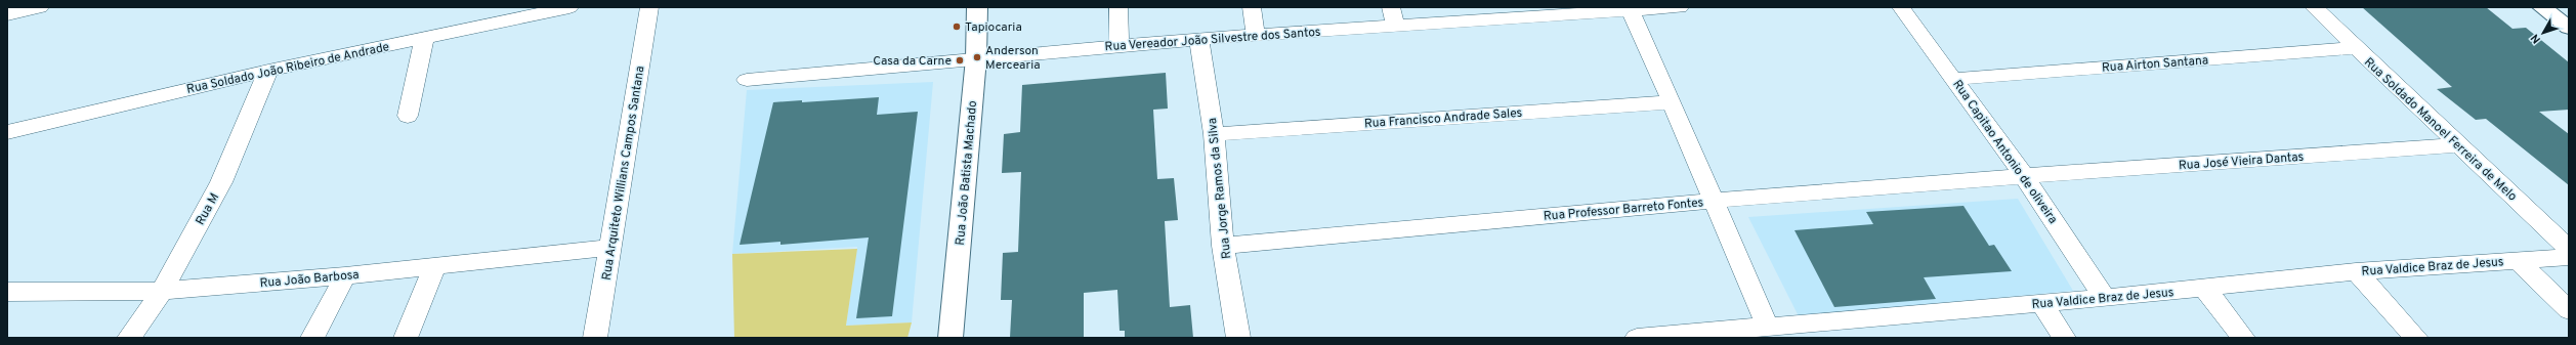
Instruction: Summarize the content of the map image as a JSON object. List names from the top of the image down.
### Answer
{
  "streets": {
    "street": [
      "Rua Vereador João Silvestre dos Santos",
      "Rua Airton Santana",
      "Rua Soldado João Ribeiro de Andrade",
      "Rua Francisco Andrade Sales",
      "Rua Soldado Manoel Ferreira de Melo",
      "Rua Capitao Antonio de oliveira",
      "Rua José Vieira Dantas",
      "Rua Arquiteto Willians Campos Santana",
      "Rua João Batista Machado",
      "Rua Jorge Ramos da Silva",
      "Rua M",
      "Rua Professor Barreto Fontes",
      "Rua Valdice Braz de Jesus",
      "Rua João Barbosa"
    ]
  },
  "crossings": [
    ["Rua Vereador João Silvestre dos Santos", "Rua João Batista Machado"],
    ["Rua Vereador João Silvestre dos Santos", "Rua Jorge Ramos da Silva"],
    ["Rua Airton Santana", "Rua Soldado Manoel Ferreira de Melo"],
    ["Rua Airton Santana", "Rua Capitao Antonio de oliveira"],
    ["Rua Soldado João Ribeiro de Andrade", "Rua M"],
    ["Rua Francisco Andrade Sales", "Rua Jorge Ramos da Silva"],
    ["Rua Soldado Manoel Ferreira de Melo", "Rua José Vieira Dantas"],
    ["Rua Capitao Antonio de oliveira", "Rua José Vieira Dantas"],
    ["Rua Capitao Antonio de oliveira", "Rua Professor Barreto Fontes"],
    ["Rua Capitao Antonio de oliveira", "Rua Valdice Braz de Jesus"],
    ["Rua José Vieira Dantas", "Rua Professor Barreto Fontes"],
    ["Rua Arquiteto Willians Campos Santana", "Rua João Barbosa"],
    ["Rua Jorge Ramos da Silva", "Rua Professor Barreto Fontes"],
    ["Rua M", "Rua João Barbosa"]
  ],
  "places": ["Tapiocaria", "Anderson Mercearia", "Casa da Carne"],
  "north": "bottom left"
}
